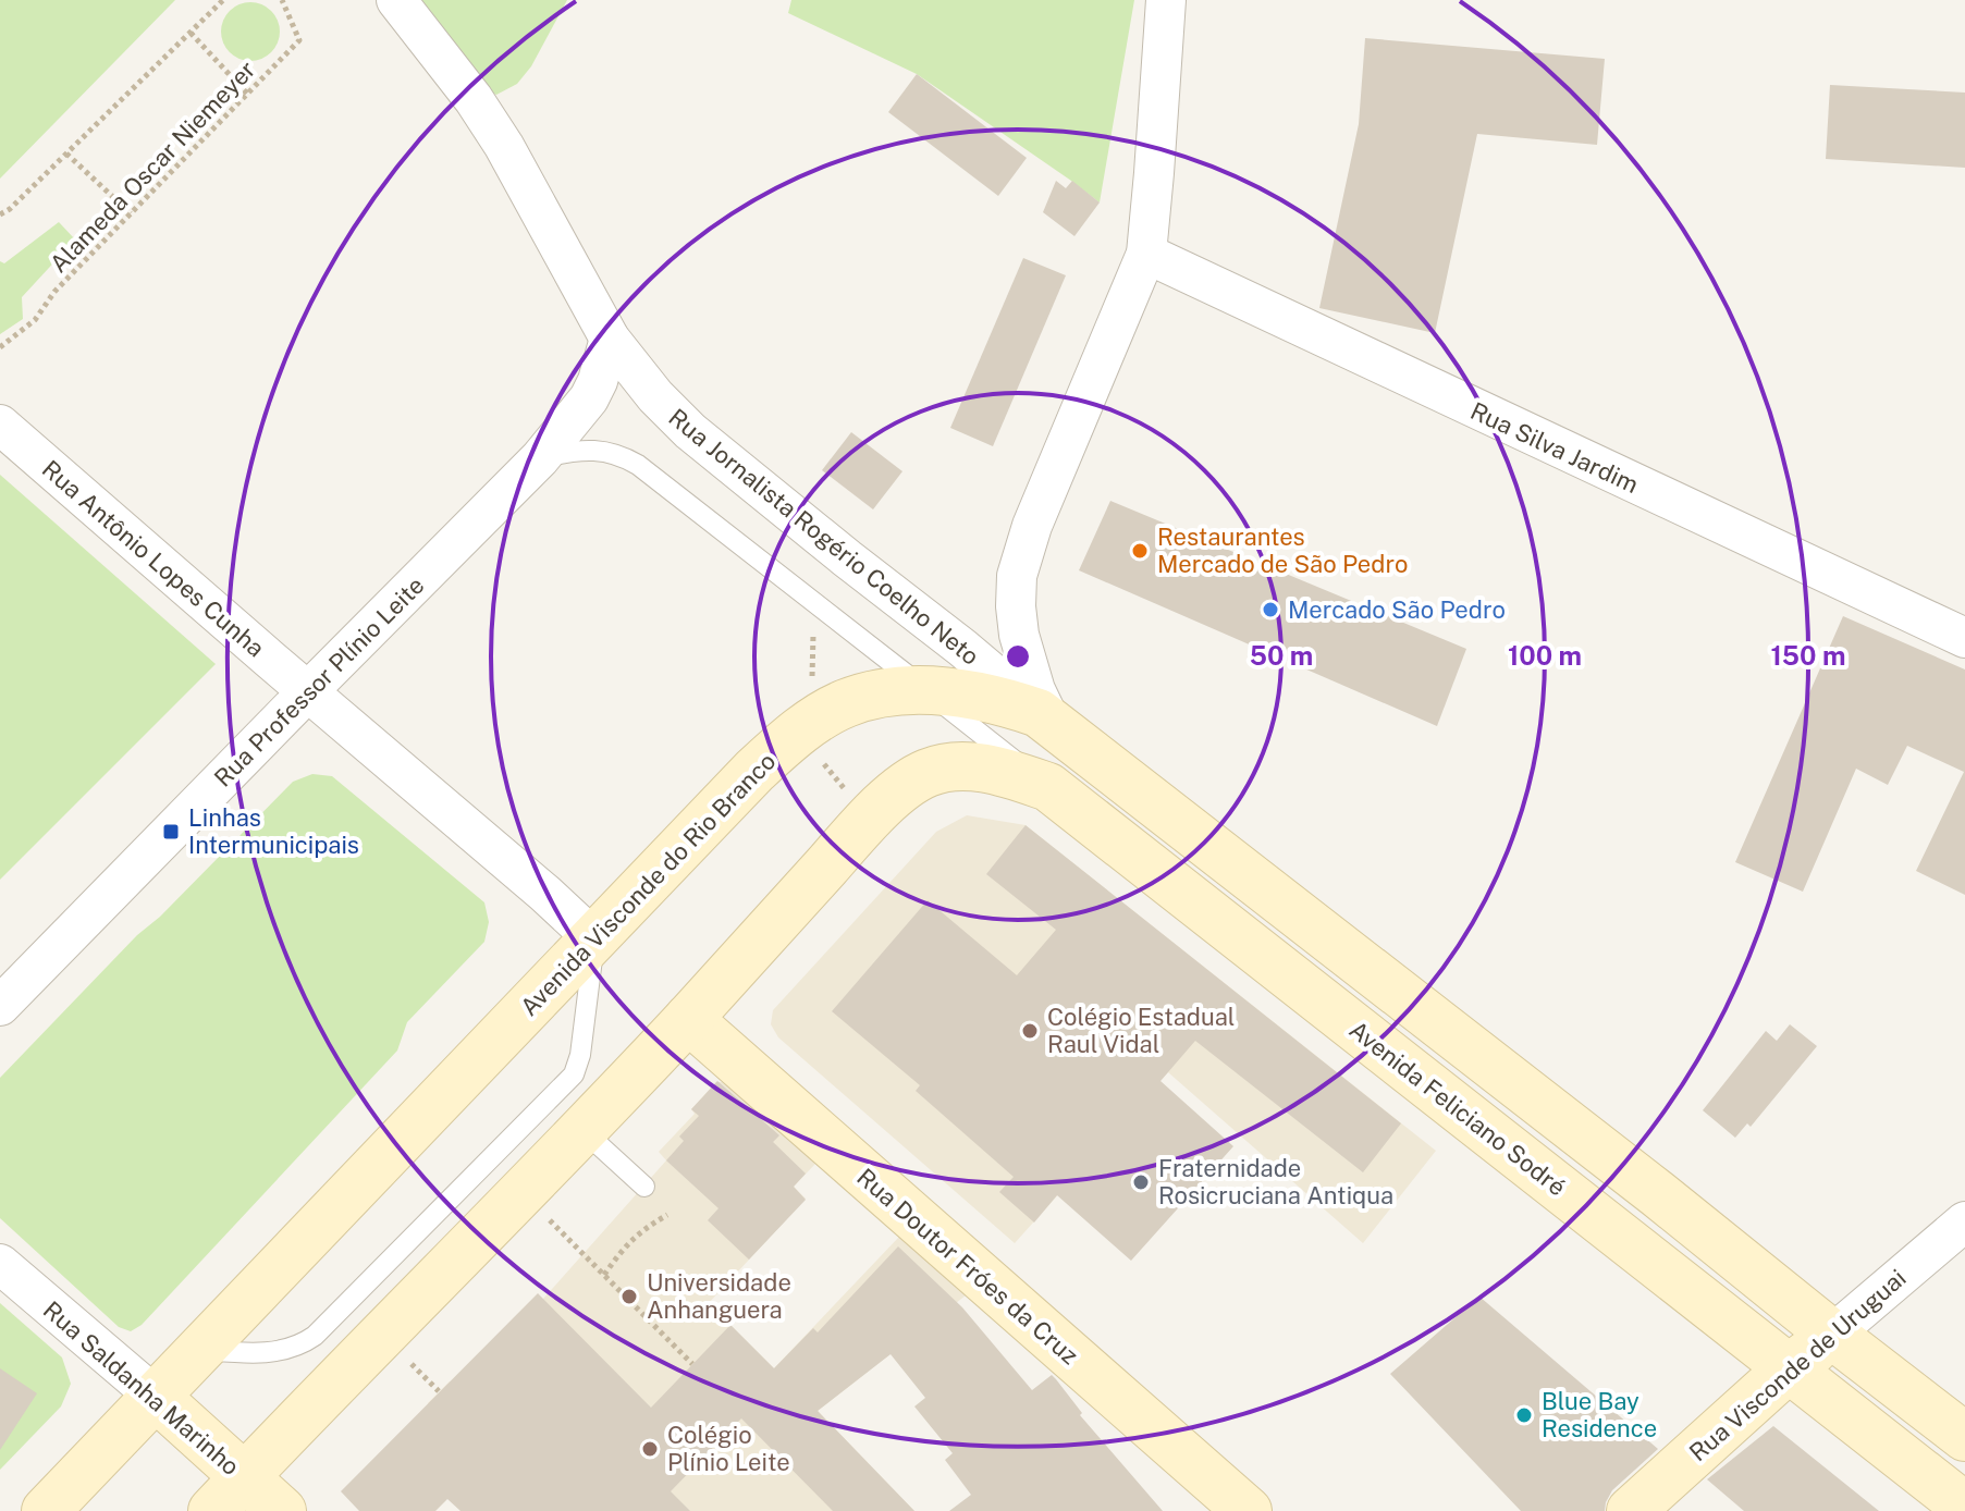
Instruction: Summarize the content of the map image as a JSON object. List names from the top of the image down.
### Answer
{
  "streets": {
    "main road": [
      "Avenida Visconde do Rio Branco",
      "Avenida Feliciano Sodré",
      "Rua Doutor Fróes da Cruz",
      "Rua Visconde de Uruguai",
      "Rua Saldanha Marinho"
    ],
    "street": [
      "Rua Silva Jardim",
      "Rua Jornalista Rogério Coelho Neto",
      "Rua Antônio Lopes Cunha",
      "Rua Professor Plínio Leite"
    ],
    "path": ["Alameda Oscar Niemeyer"]
  },
  "crossings": [
    ["Rua Jornalista Rogério Coelho Neto", "Rua Professor Plínio Leite"],
    ["Rua Jornalista Rogério Coelho Neto", "Avenida Visconde do Rio Branco"],
    ["Rua Antônio Lopes Cunha", "Rua Professor Plínio Leite"],
    ["Rua Antônio Lopes Cunha", "Avenida Visconde do Rio Branco"],
    ["Avenida Visconde do Rio Branco", "Rua Saldanha Marinho"],
    ["Avenida Feliciano Sodré", "Rua Doutor Fróes da Cruz"],
    ["Avenida Feliciano Sodré", "Rua Visconde de Uruguai"]
  ],
  "places": {
    "other": [
      "Restaurantes Mercado de São Pedro",
      "Mercado São Pedro",
      "Colégio Estadual Raul Vidal",
      "Fraternidade Rosicruciana Antiqua",
      "Universidade Anhanguera",
      "Blue Bay Residence",
      "Colégio Plínio Leite"
    ],
    "transit": ["Linhas Intermunicipais"]
  },
  "rings": ["50 m", "100 m", "150 m"]
}
